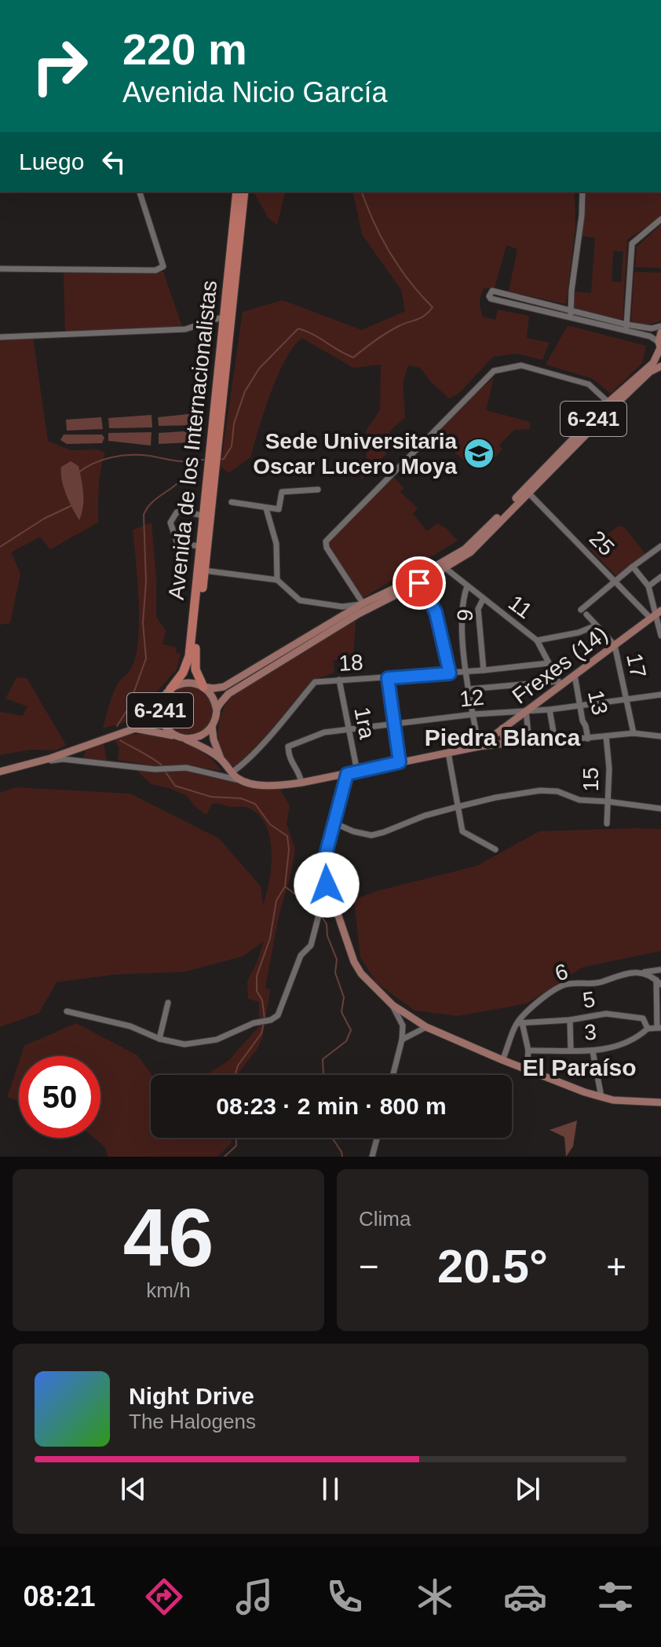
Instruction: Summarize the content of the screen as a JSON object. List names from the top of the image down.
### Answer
{
  "streets": {
    "highway": ["Avenida de los Internacionalistas"],
    "main road": ["6-241", "Frexes (14)"],
    "street": [
      "25",
      "11",
      "9",
      "18",
      "17",
      "12",
      "13",
      "1ra",
      "15",
      "6",
      "5",
      "3"
    ]
  },
  "crossings": [
    ["6-241", "Avenida de los Internacionalistas"],
    ["6-241", "25"],
    ["6-241", "11"],
    ["25", "Frexes (14)"],
    ["25", "17"],
    ["11", "9"],
    ["11", "18"],
    ["11", "Frexes (14)"],
    ["9", "18"],
    ["18", "1ra"],
    ["Frexes (14)", "17"],
    ["Frexes (14)", "12"],
    ["Frexes (14)", "13"],
    ["17", "12"],
    ["12", "13"],
    ["12", "1ra"],
    ["6", "5"],
    ["5", "3"]
  ],
  "districts": ["Piedra Blanca", "El Paraíso"],
  "places": {
    "school or university": ["Sede Universitaria Oscar Lucero Moya"]
  },
  "page": {
    "turn": ["220 m", "Avenida Nicio García"],
    "then": "Luego",
    "limit": "50",
    "trip": "08:23 · 2 min · 800 m",
    "tile": [
      ["46", "km/h"],
      "Clima"
    ],
    "heat": ["−", "20.5°", "+"],
    "song": ["Night Drive", "The Halogens"],
    "tabs": "08:21"
  }
}
